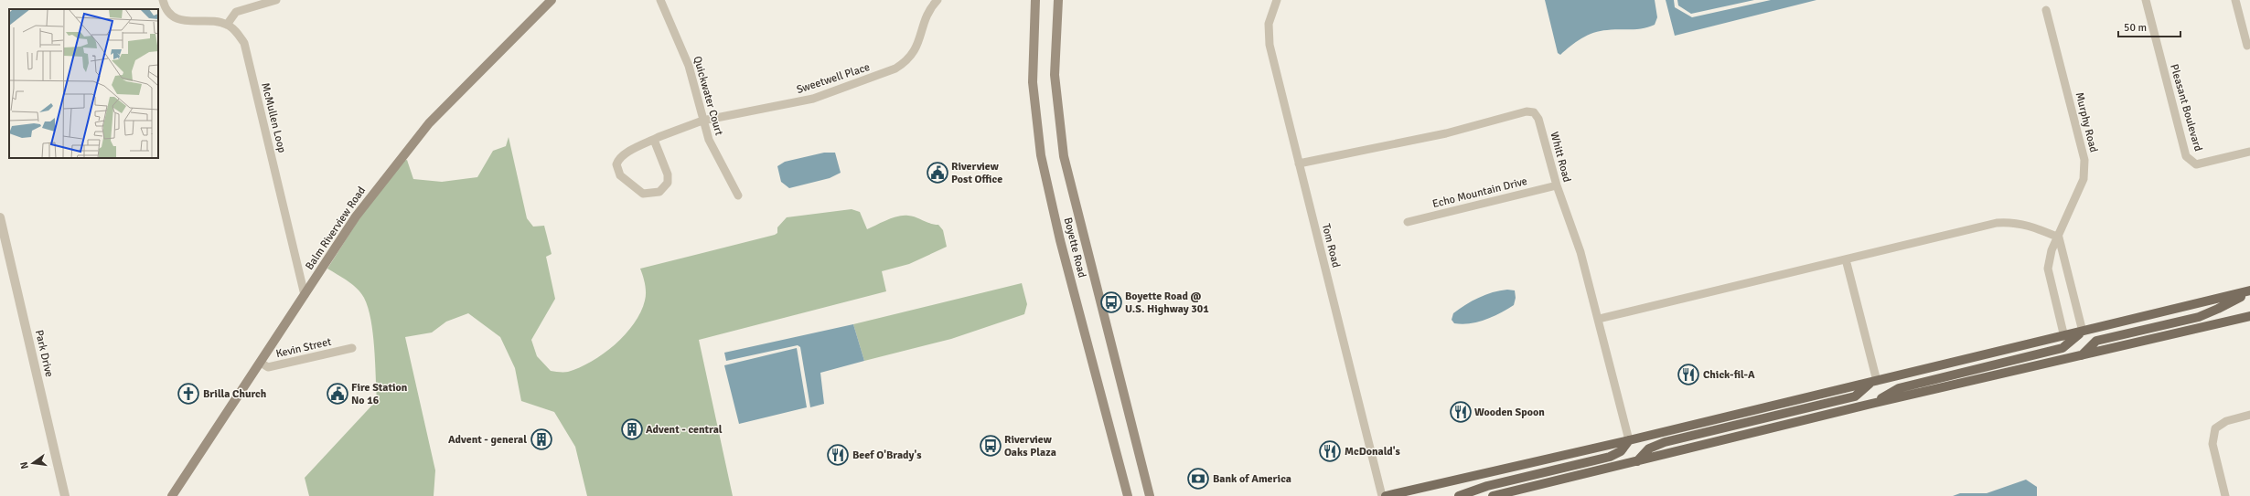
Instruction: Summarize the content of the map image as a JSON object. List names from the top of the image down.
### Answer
{
  "streets": {
    "main road": ["Balm Riverview Road", "Boyette Road"],
    "street": [
      "Sweetwell Place",
      "Quickwater Court",
      "Pleasant Boulevard",
      "McMullen Loop",
      "Murphy Road",
      "Whitt Road",
      "Echo Mountain Drive",
      "Tom Road",
      "Kevin Street",
      "Park Drive"
    ]
  },
  "crossings": [
    ["Sweetwell Place", "Quickwater Court"],
    ["McMullen Loop", "Balm Riverview Road"],
    ["Whitt Road", "Echo Mountain Drive"],
    ["Whitt Road", "Tom Road"],
    ["Balm Riverview Road", "Kevin Street"]
  ],
  "places": {
    "public building": ["Riverview Post Office", "Fire Station No 16"],
    "bus stop": ["Boyette Road @ U.S. Highway 301", "Riverview Oaks Plaza"],
    "restaurant": [
      "Chick-fil-A",
      "Wooden Spoon",
      "McDonald's",
      "Beef O'Brady's"
    ],
    "church": ["Brilla Church"],
    "building": ["Advent - central", "Advent - general"],
    "bank": ["Bank of America"]
  },
  "scale_bar": "50 m",
  "north": "left"
}
